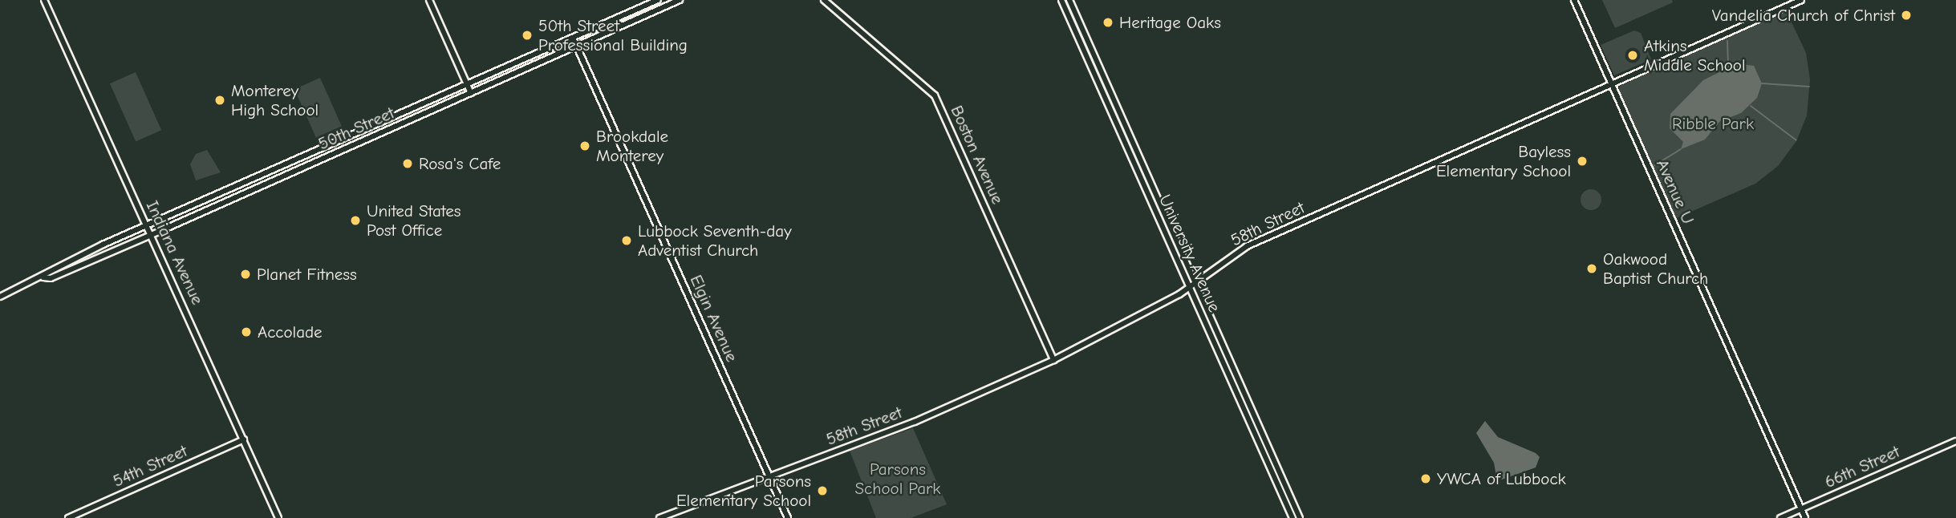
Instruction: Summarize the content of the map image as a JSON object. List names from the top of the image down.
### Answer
{
  "streets": {
    "street": [
      "50th Street",
      "Boston Avenue",
      "Avenue U",
      "58th Street",
      "Indiana Avenue",
      "University Avenue",
      "Elgin Avenue",
      "54th Street",
      "66th Street"
    ]
  },
  "crossings": [
    ["50th Street", "Indiana Avenue"],
    ["50th Street", "Elgin Avenue"],
    ["Boston Avenue", "58th Street"],
    ["Avenue U", "58th Street"],
    ["Avenue U", "66th Street"],
    ["58th Street", "University Avenue"],
    ["58th Street", "Elgin Avenue"],
    ["Indiana Avenue", "54th Street"]
  ],
  "parks": ["Ribble Park", "Parsons School Park"],
  "places": [
    "Vandelia Church of Christ",
    "Heritage Oaks",
    "50th Street Professional Building",
    "Atkins Middle School",
    "Monterey High School",
    "Brookdale Monterey",
    "Bayless Elementary School",
    "Rosa's Cafe",
    "United States Post Office",
    "Lubbock Seventh-day Adventist Church",
    "Oakwood Baptist Church",
    "Planet Fitness",
    "Accolade",
    "YWCA of Lubbock",
    "Parsons Elementary School"
  ]
}
